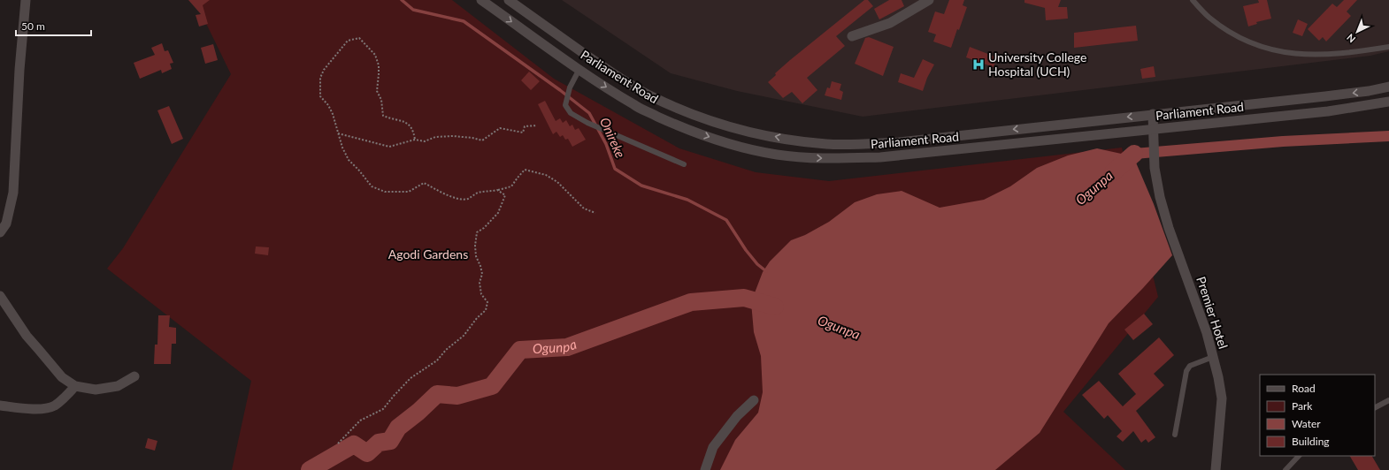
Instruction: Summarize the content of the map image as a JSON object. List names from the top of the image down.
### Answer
{
  "streets": {
    "main road": ["Parliament Road", "Premier Hotel"]
  },
  "crossings": [
    ["Parliament Road", "Premier Hotel"]
  ],
  "water": ["Onireke", "Ogunpa"],
  "parks": ["Agodi Gardens"],
  "places": {
    "hospital": ["University College Hospital (UCH)"]
  },
  "legend": [
    "Road",
    "Park",
    "Water",
    "Building"
  ],
  "scale_bar": "50 m",
  "north": "bottom left"
}
